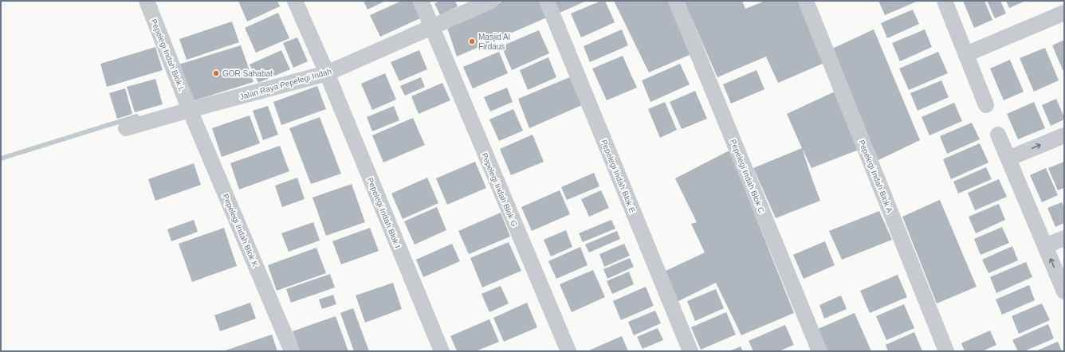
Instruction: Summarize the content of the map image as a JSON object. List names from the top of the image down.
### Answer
{
  "streets": {
    "street": [
      "Pepelegi Indah Blok L",
      "Jalan Raya Pepelegi Indah",
      "Pepelegi Indah Blok E",
      "Pepelegi Indah Blok C",
      "Pepelegi Indah Blok A",
      "Pepelegi Indah Blok G",
      "Pepelegi Indah Blok I",
      "Pepelegi Indah Blok K"
    ]
  },
  "crossings": [
    ["Pepelegi Indah Blok L", "Jalan Raya Pepelegi Indah"],
    ["Pepelegi Indah Blok L", "Pepelegi Indah Blok K"],
    ["Jalan Raya Pepelegi Indah", "Pepelegi Indah Blok G"],
    ["Jalan Raya Pepelegi Indah", "Pepelegi Indah Blok I"],
    ["Jalan Raya Pepelegi Indah", "Pepelegi Indah Blok K"]
  ],
  "places": ["Masjid Al Firdaus", "GOR Sahabat"]
}
